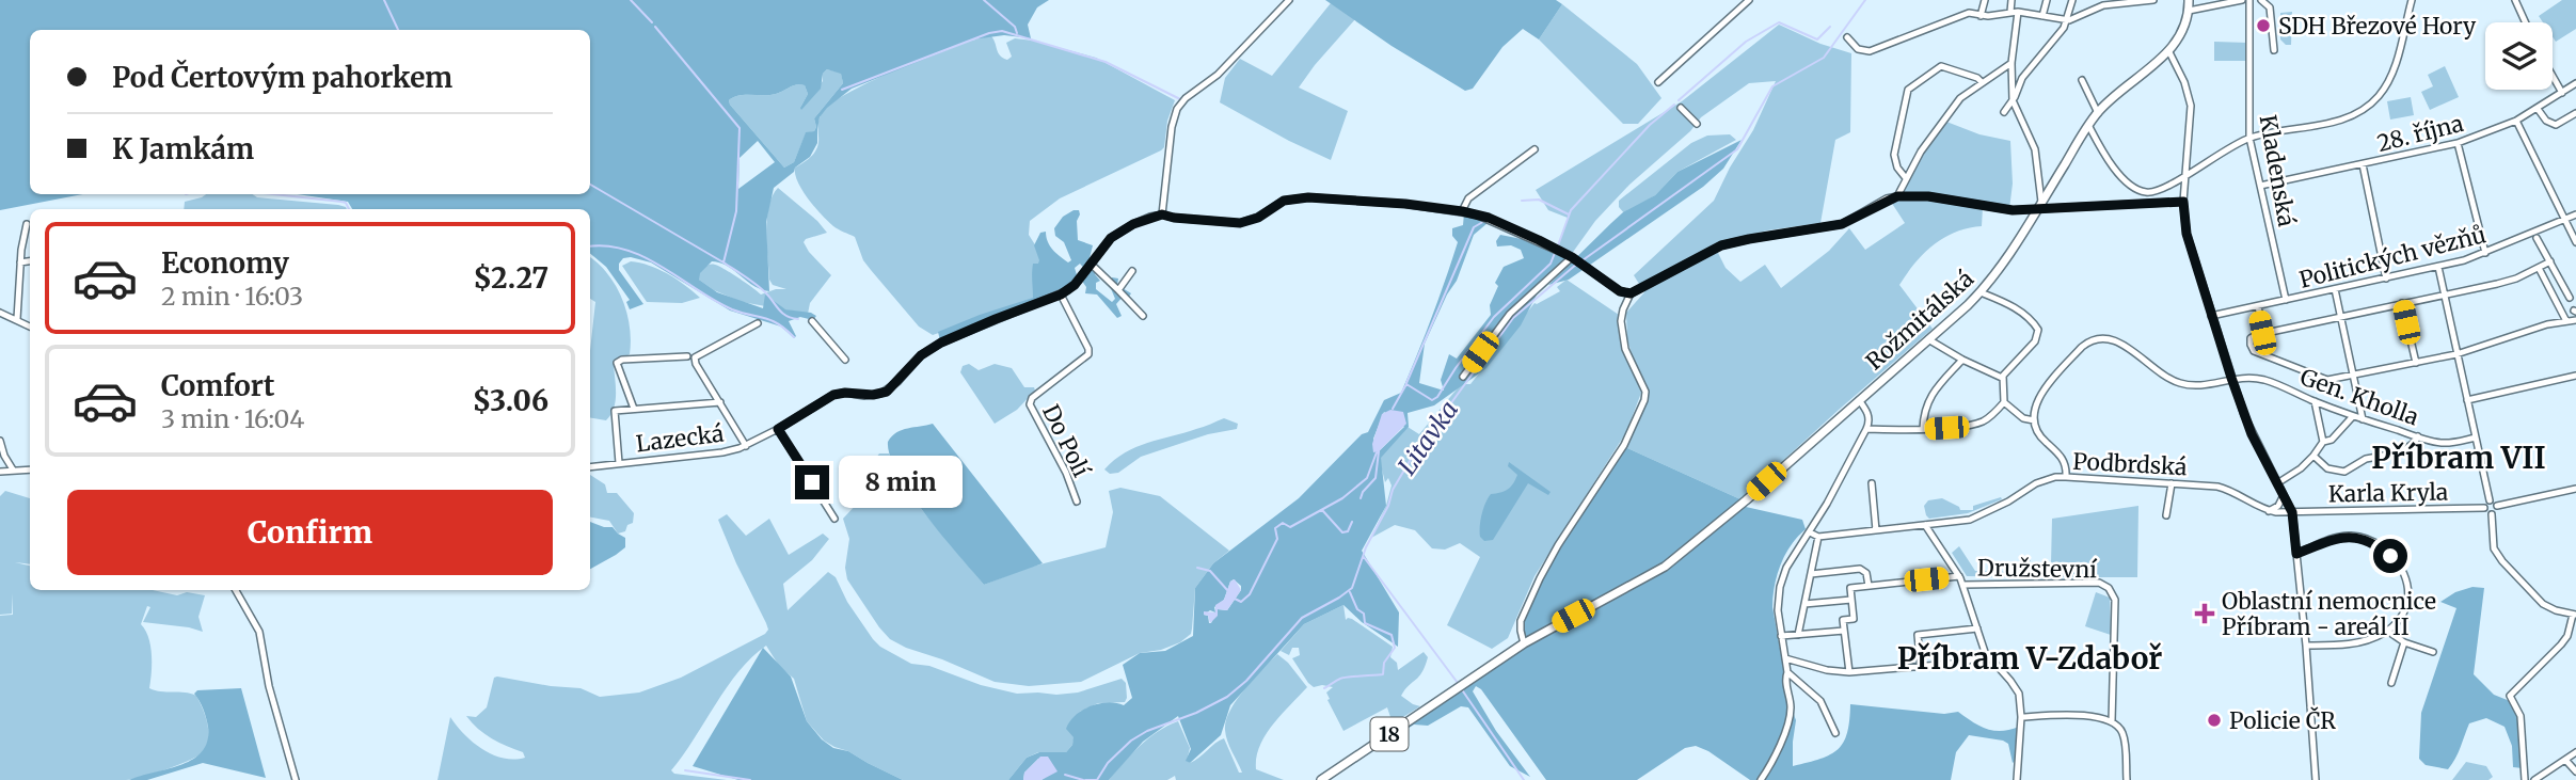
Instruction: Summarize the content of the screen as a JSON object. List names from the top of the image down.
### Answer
{
  "streets": {
    "main road": ["Rožmitálská", "18"],
    "street": [
      "28. října",
      "Kladenská",
      "Politických vězňů",
      "Gen. Kholla",
      "Lazecká",
      "Do Polí",
      "Podbrdská",
      "Karla Kryla",
      "Družstevní"
    ]
  },
  "crossings": [
    ["28. října", "Kladenská"],
    ["Kladenská", "Politických vězňů"],
    ["Rožmitálská", "18"],
    ["Lazecká", "Do Polí"],
    ["Podbrdská", "Karla Kryla"]
  ],
  "districts": ["Příbram VII", "Příbram V-Zdaboř"],
  "water": ["Litavka"],
  "places": {
    "other": ["SDH Březové Hory", "Policie ČR"],
    "health": ["Oblastní nemocnice Příbram - areál II"]
  },
  "page": {
    "banner": ["Pod Čertovým pahorkem", "K Jamkám"],
    "list": [
      {
        "name": "Economy",
        "note": "2 min · 16:03",
        "value": "$2.27"
      },
      {
        "name": "Comfort",
        "note": "3 min · 16:04",
        "value": "$3.06"
      }
    ],
    "bubble": "8 min",
    "buttons": "Confirm"
  }
}
